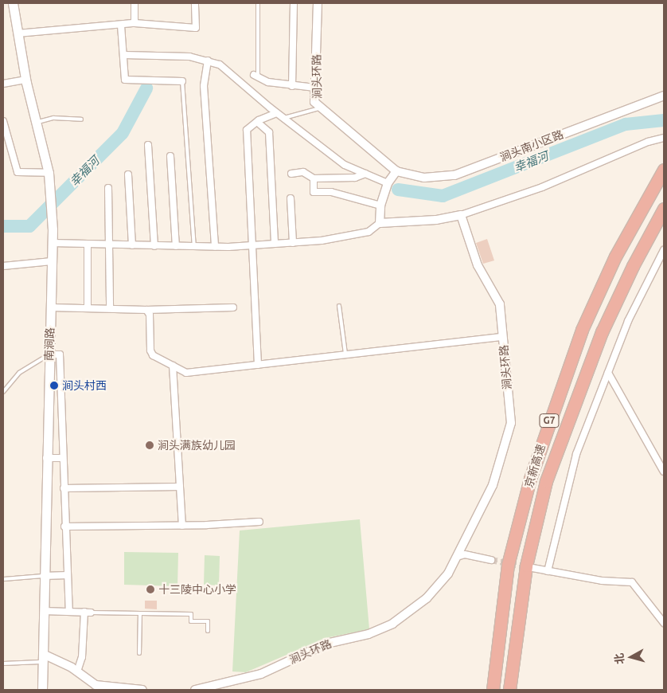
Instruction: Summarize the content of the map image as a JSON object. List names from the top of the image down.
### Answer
{
  "streets": {
    "highway": ["G7", "京新高速"],
    "main road": ["南涧路"],
    "street": ["涧头环路", "涧头南小区路"]
  },
  "crossings": [
    ["涧头环路", "涧头南小区路"]
  ],
  "water": ["幸福河"],
  "places": ["涧头村西", "涧头满族幼儿园", "十三陵中心小学"],
  "north": "left"
}
